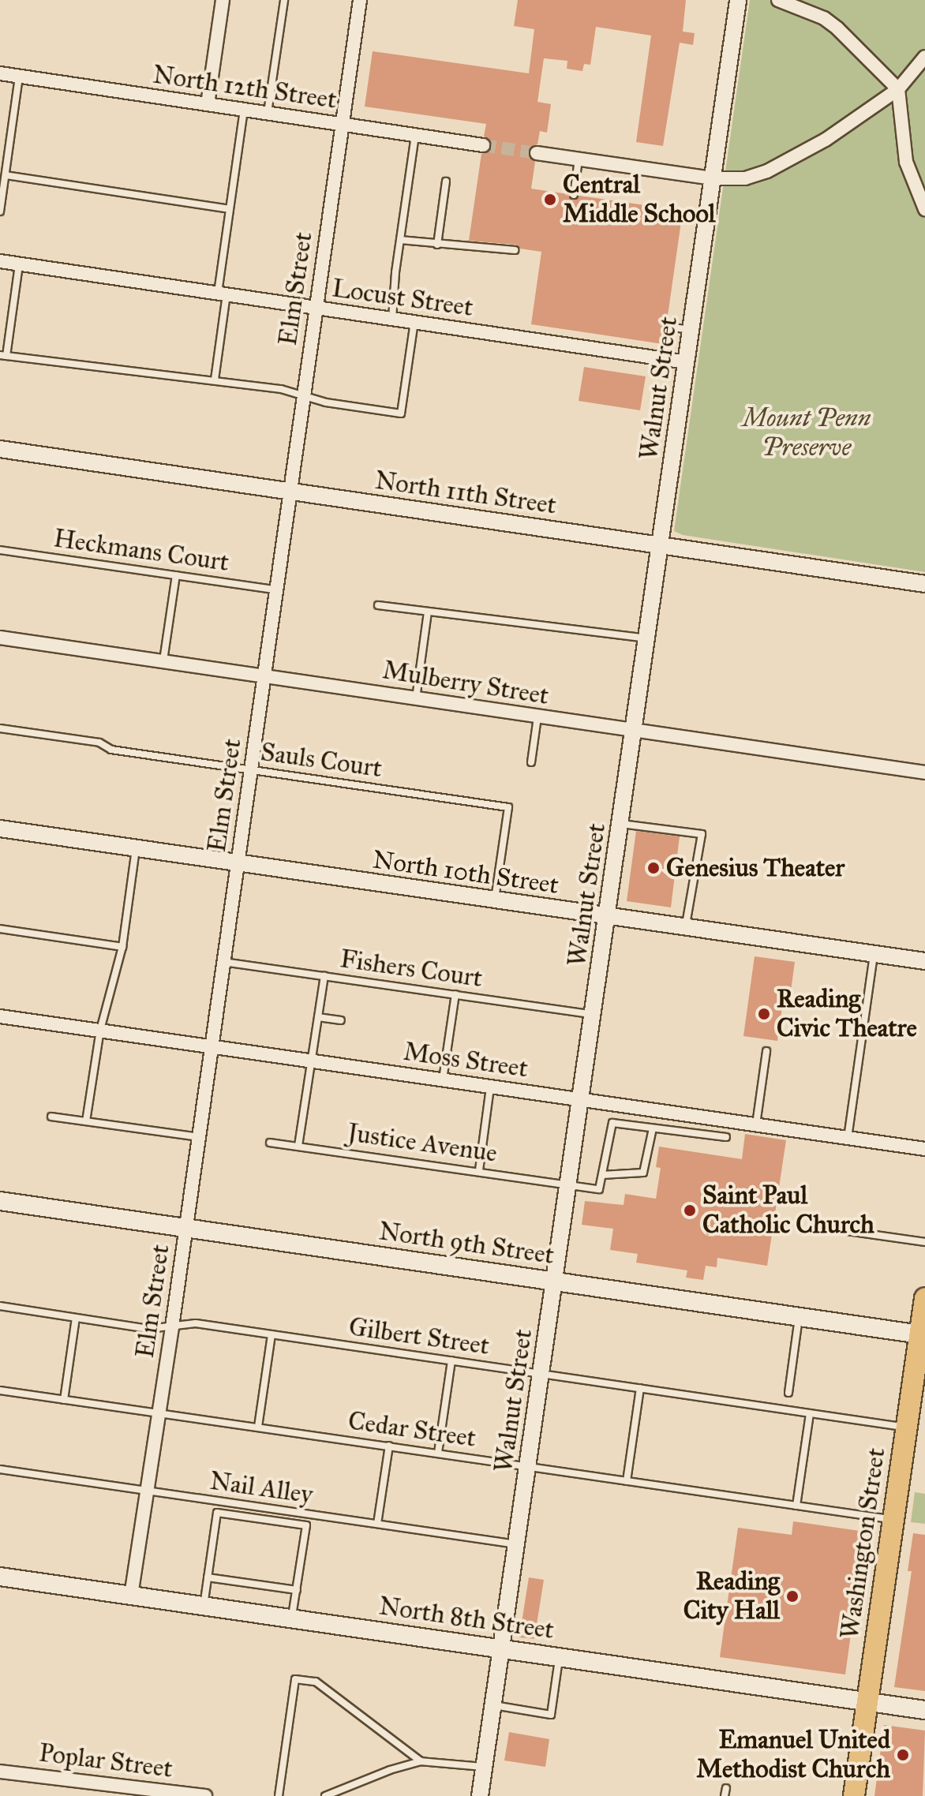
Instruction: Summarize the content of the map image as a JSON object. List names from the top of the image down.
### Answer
{
  "streets": {
    "main road": ["North 9th Street", "Washington Street", "North 8th Street"],
    "street": [
      "North 12th Street",
      "Elm Street",
      "Locust Street",
      "Walnut Street",
      "North 11th Street",
      "Mulberry Street",
      "North 10th Street",
      "Moss Street",
      "Poplar Street"
    ],
    "lane": [
      "Heckmans Court",
      "Sauls Court",
      "Fishers Court",
      "Justice Avenue",
      "Gilbert Street",
      "Cedar Street",
      "Nail Alley"
    ]
  },
  "crossings": [
    ["North 12th Street", "Elm Street"],
    ["Elm Street", "Locust Street"],
    ["Elm Street", "North 11th Street"],
    ["Elm Street", "Heckmans Court"],
    ["Elm Street", "Mulberry Street"],
    ["Elm Street", "Sauls Court"],
    ["Elm Street", "North 10th Street"],
    ["Elm Street", "Fishers Court"],
    ["Elm Street", "Moss Street"],
    ["Elm Street", "North 9th Street"],
    ["Elm Street", "Gilbert Street"],
    ["Elm Street", "Cedar Street"],
    ["Elm Street", "Nail Alley"],
    ["Elm Street", "North 8th Street"],
    ["Locust Street", "Walnut Street"],
    ["Walnut Street", "North 11th Street"],
    ["Walnut Street", "Mulberry Street"],
    ["Walnut Street", "North 10th Street"],
    ["Walnut Street", "Fishers Court"],
    ["Walnut Street", "Moss Street"],
    ["Walnut Street", "Justice Avenue"],
    ["Walnut Street", "North 9th Street"],
    ["Walnut Street", "Gilbert Street"],
    ["Walnut Street", "Cedar Street"],
    ["Walnut Street", "Nail Alley"],
    ["Walnut Street", "North 8th Street"],
    ["Sauls Court", "North 10th Street"],
    ["North 9th Street", "Washington Street"],
    ["Gilbert Street", "Washington Street"],
    ["Cedar Street", "Washington Street"],
    ["Washington Street", "North 8th Street"]
  ],
  "parks": ["Mount Penn Preserve"],
  "places": [
    "Central Middle School",
    "Genesius Theater",
    "Reading Civic Theatre",
    "Saint Paul Catholic Church",
    "Reading City Hall",
    "Emanuel United Methodist Church"
  ]
}
